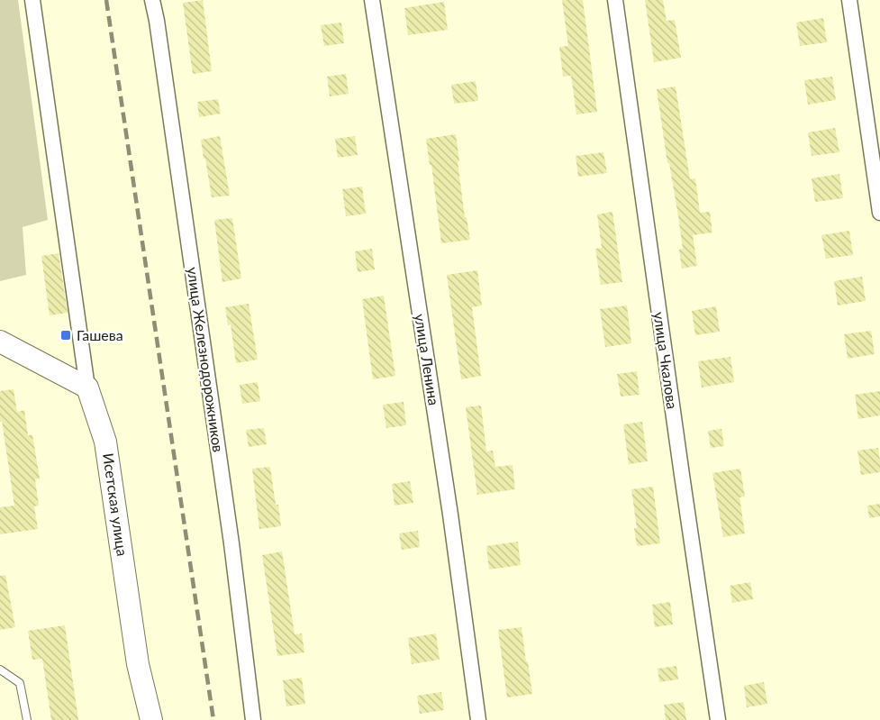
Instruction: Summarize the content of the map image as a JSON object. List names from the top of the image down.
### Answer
{
  "streets": {
    "street": [
      "улица Железнодорожников",
      "улица Ленина",
      "улица Чкалова",
      "Исетская улица"
    ]
  },
  "places": {
    "transit": ["Гашева"]
  }
}
